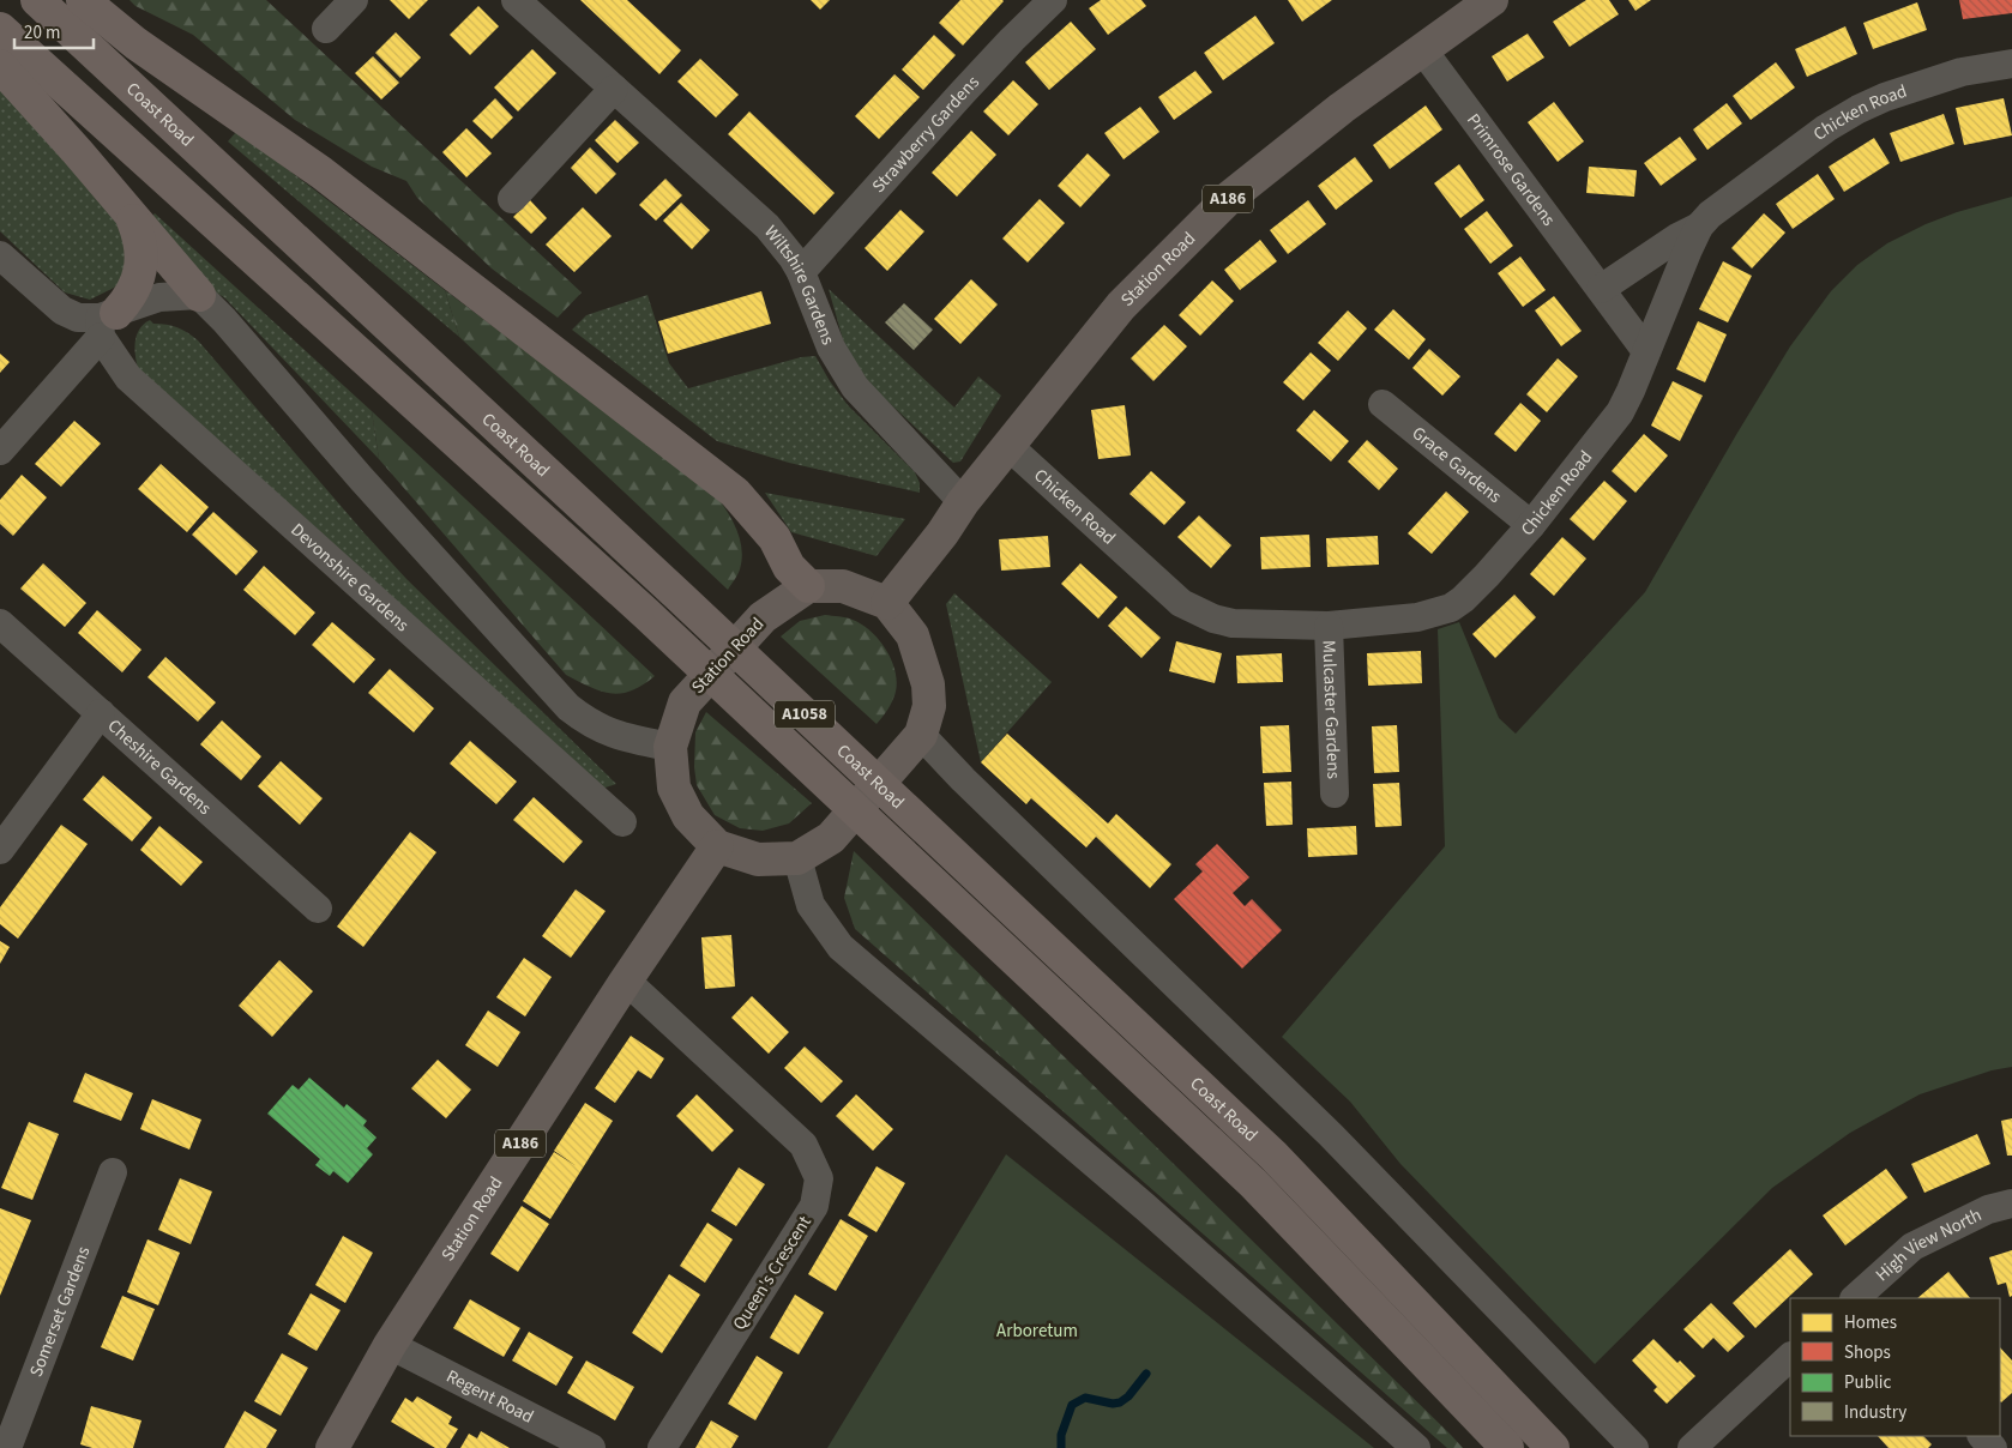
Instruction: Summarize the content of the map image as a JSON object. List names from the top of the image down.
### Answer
{
  "streets": {
    "highway": ["Coast Road", "A1058"],
    "main road": ["A186", "Station Road"],
    "street": [
      "Chicken Road",
      "Strawberry Gardens",
      "Primrose Gardens",
      "Wiltshire Gardens",
      "Grace Gardens",
      "Devonshire Gardens",
      "Mulcaster Gardens",
      "Cheshire Gardens",
      "High View North",
      "Queen's Crescent",
      "Somerset Gardens",
      "Regent Road"
    ]
  },
  "crossings": [
    ["Chicken Road", "Primrose Gardens"],
    ["Chicken Road", "Station Road"],
    ["Chicken Road", "Grace Gardens"],
    ["Chicken Road", "Mulcaster Gardens"],
    ["Strawberry Gardens", "Wiltshire Gardens"],
    ["Primrose Gardens", "Station Road"],
    ["Station Road", "Wiltshire Gardens"],
    ["Station Road", "Queen's Crescent"],
    ["Station Road", "Regent Road"]
  ],
  "parks": ["Arboretum"],
  "legend": [
    "Homes",
    "Shops",
    "Public",
    "Industry"
  ],
  "scale_bar": "20 m"
}
